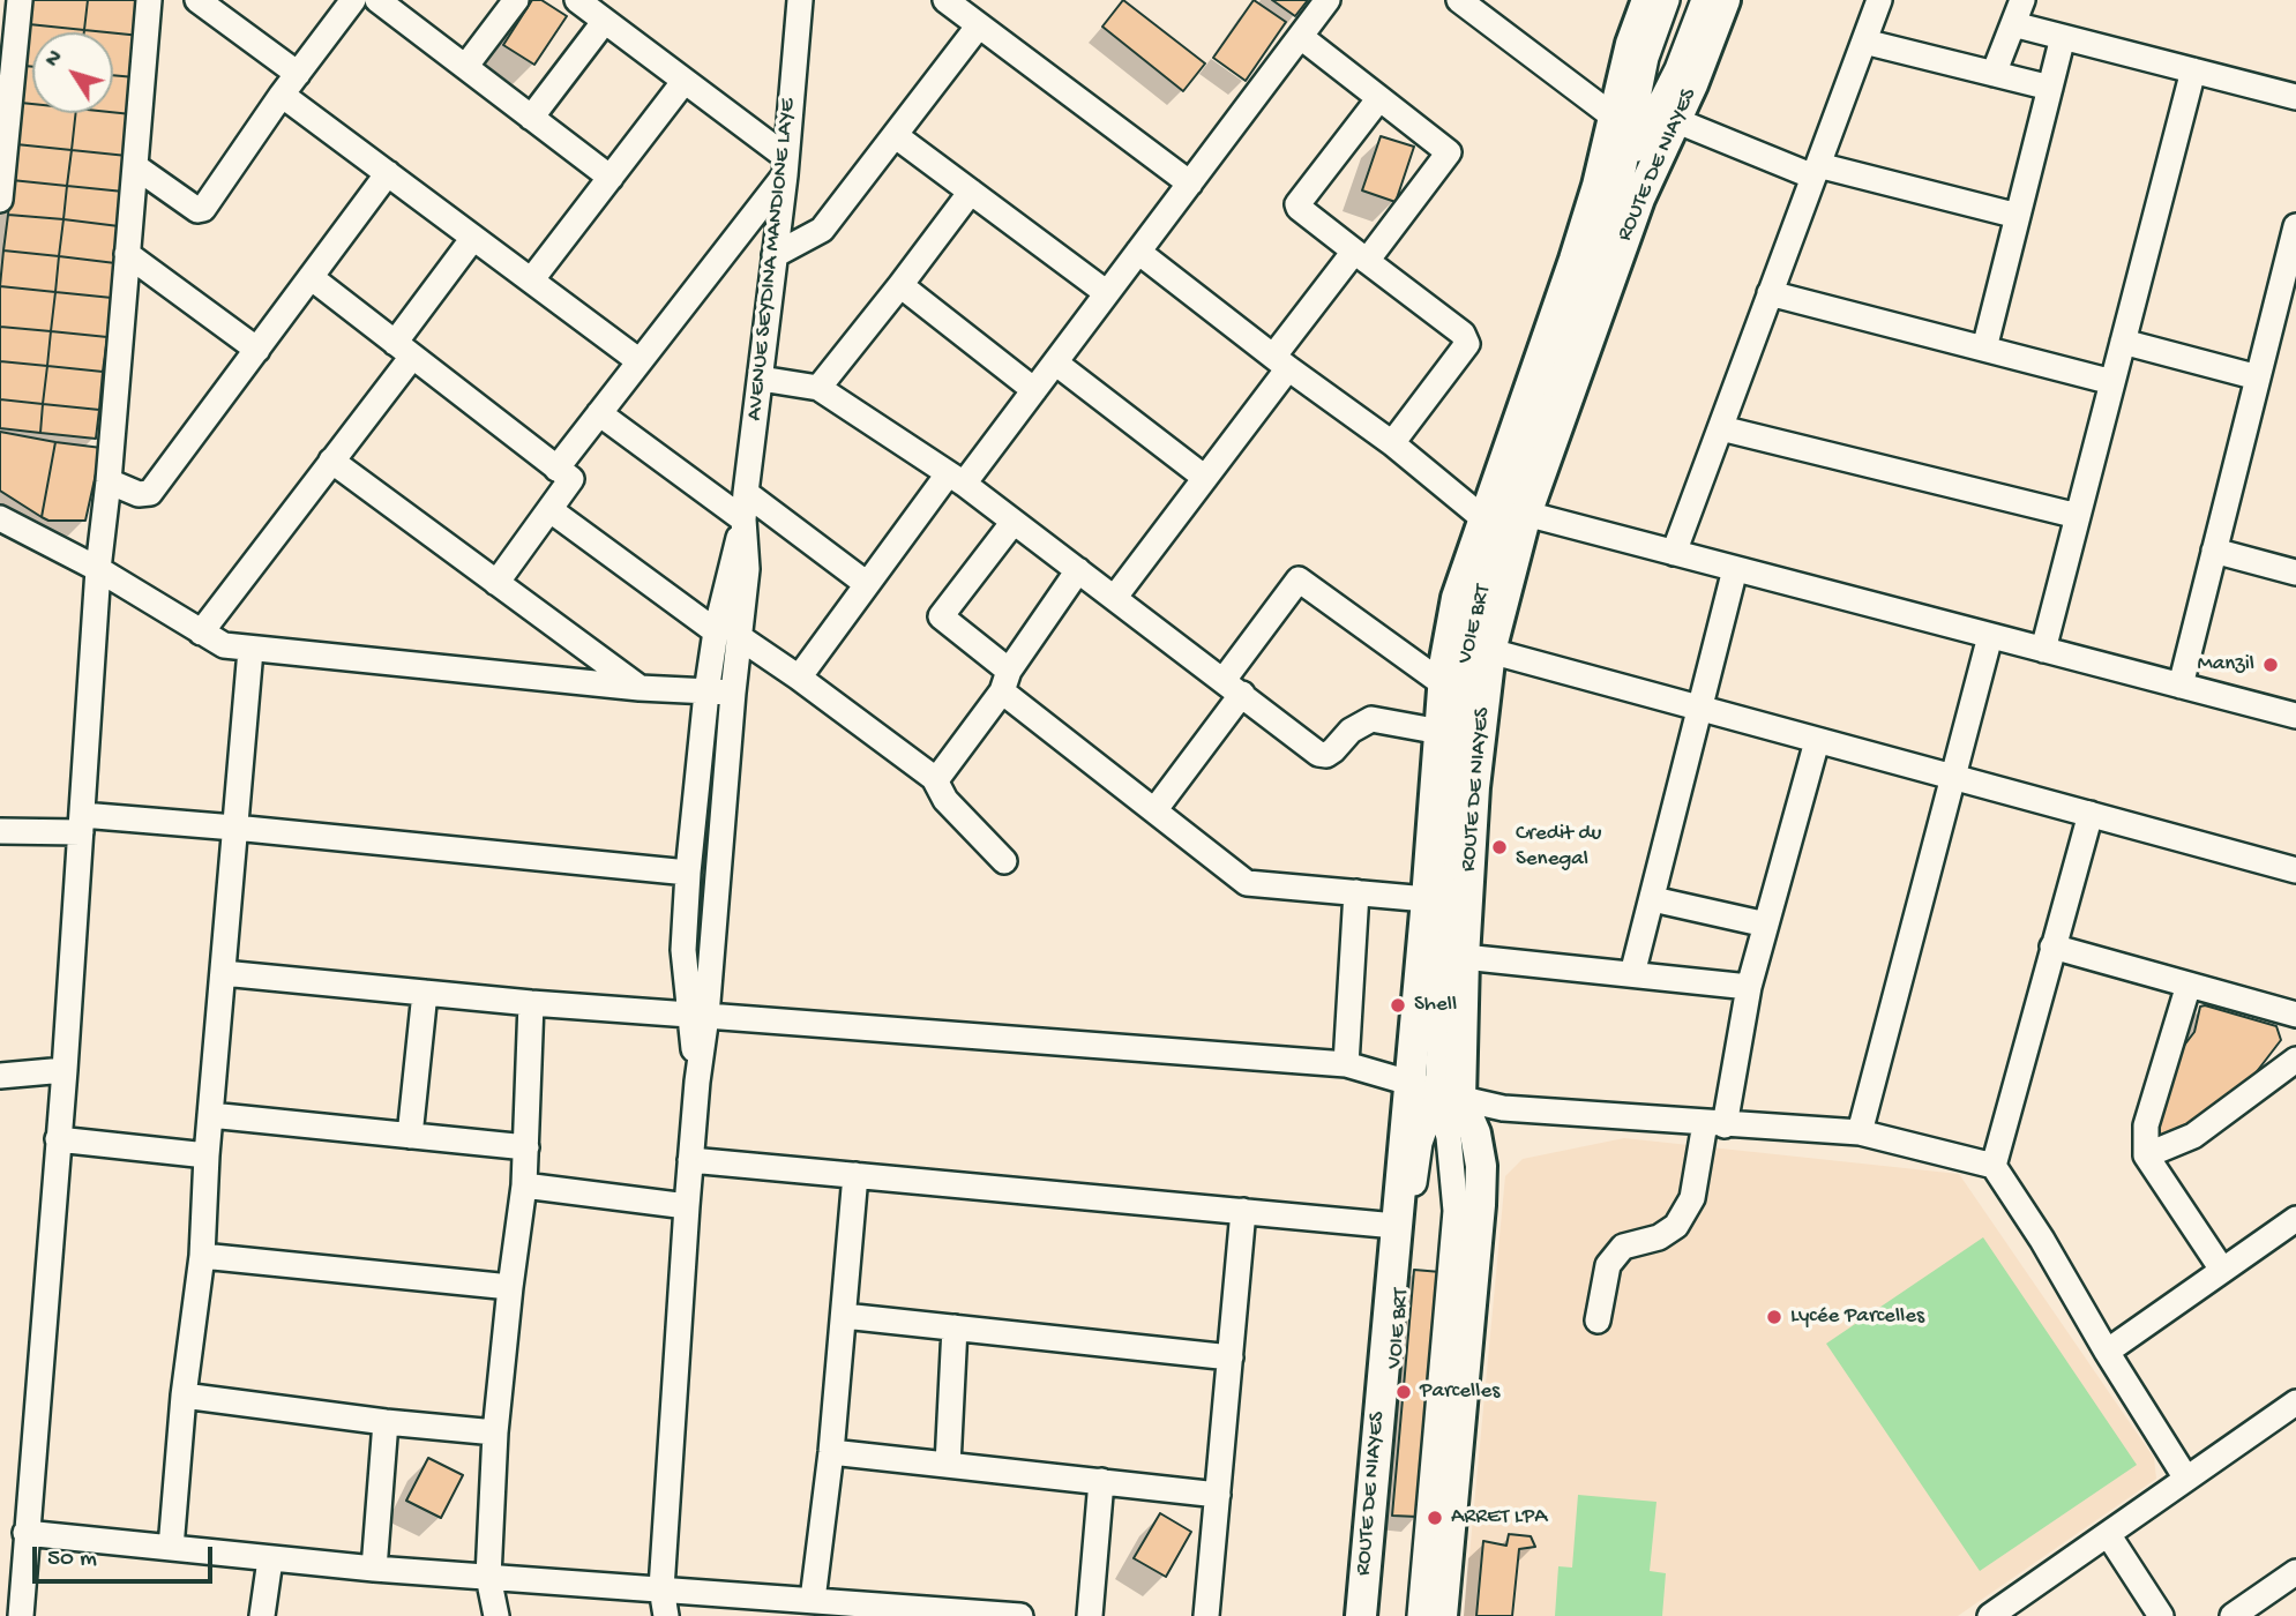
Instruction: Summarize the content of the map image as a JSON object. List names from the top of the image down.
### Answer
{
  "streets": {
    "main road": ["ROUTE DE NIAYES"],
    "street": ["AVENUE SEYDINA MANDIONE LAYE", "VOIE BRT"]
  },
  "crossings": [
    ["ROUTE DE NIAYES", "VOIE BRT"]
  ],
  "places": [
    "Manzil",
    "Credit du Senegal",
    "Shell",
    "Lycée Parcelles",
    "Parcelles",
    "ARRET LPA"
  ],
  "scale_bar": "50 m",
  "north": "top left"
}
